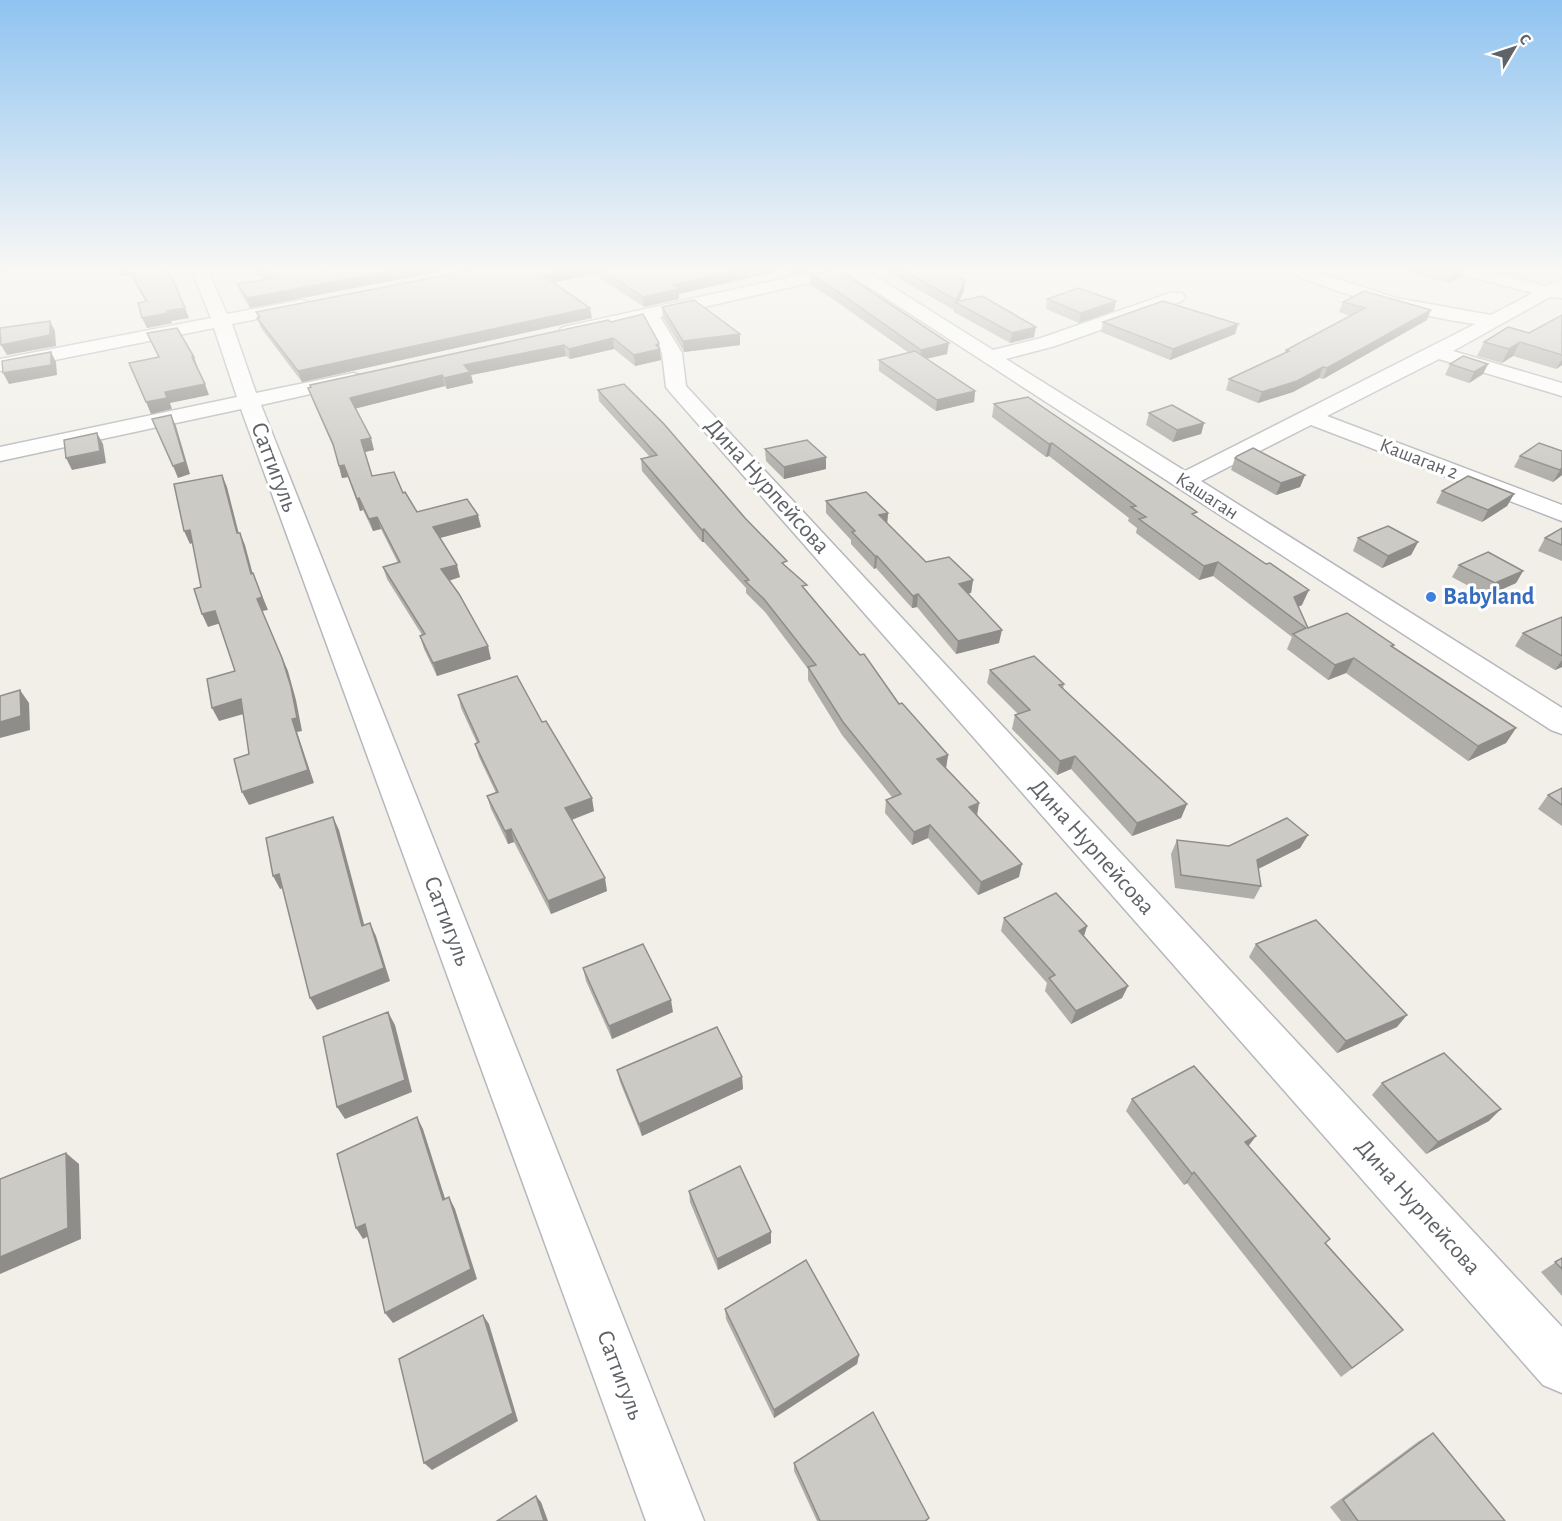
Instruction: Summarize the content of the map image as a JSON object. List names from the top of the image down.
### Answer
{
  "streets": {
    "street": [
      "Кашаган 2",
      "Саттигуль",
      "Дина Нурпейсова",
      "Кашаган"
    ]
  },
  "places": ["Babyland"],
  "north": "top right"
}
